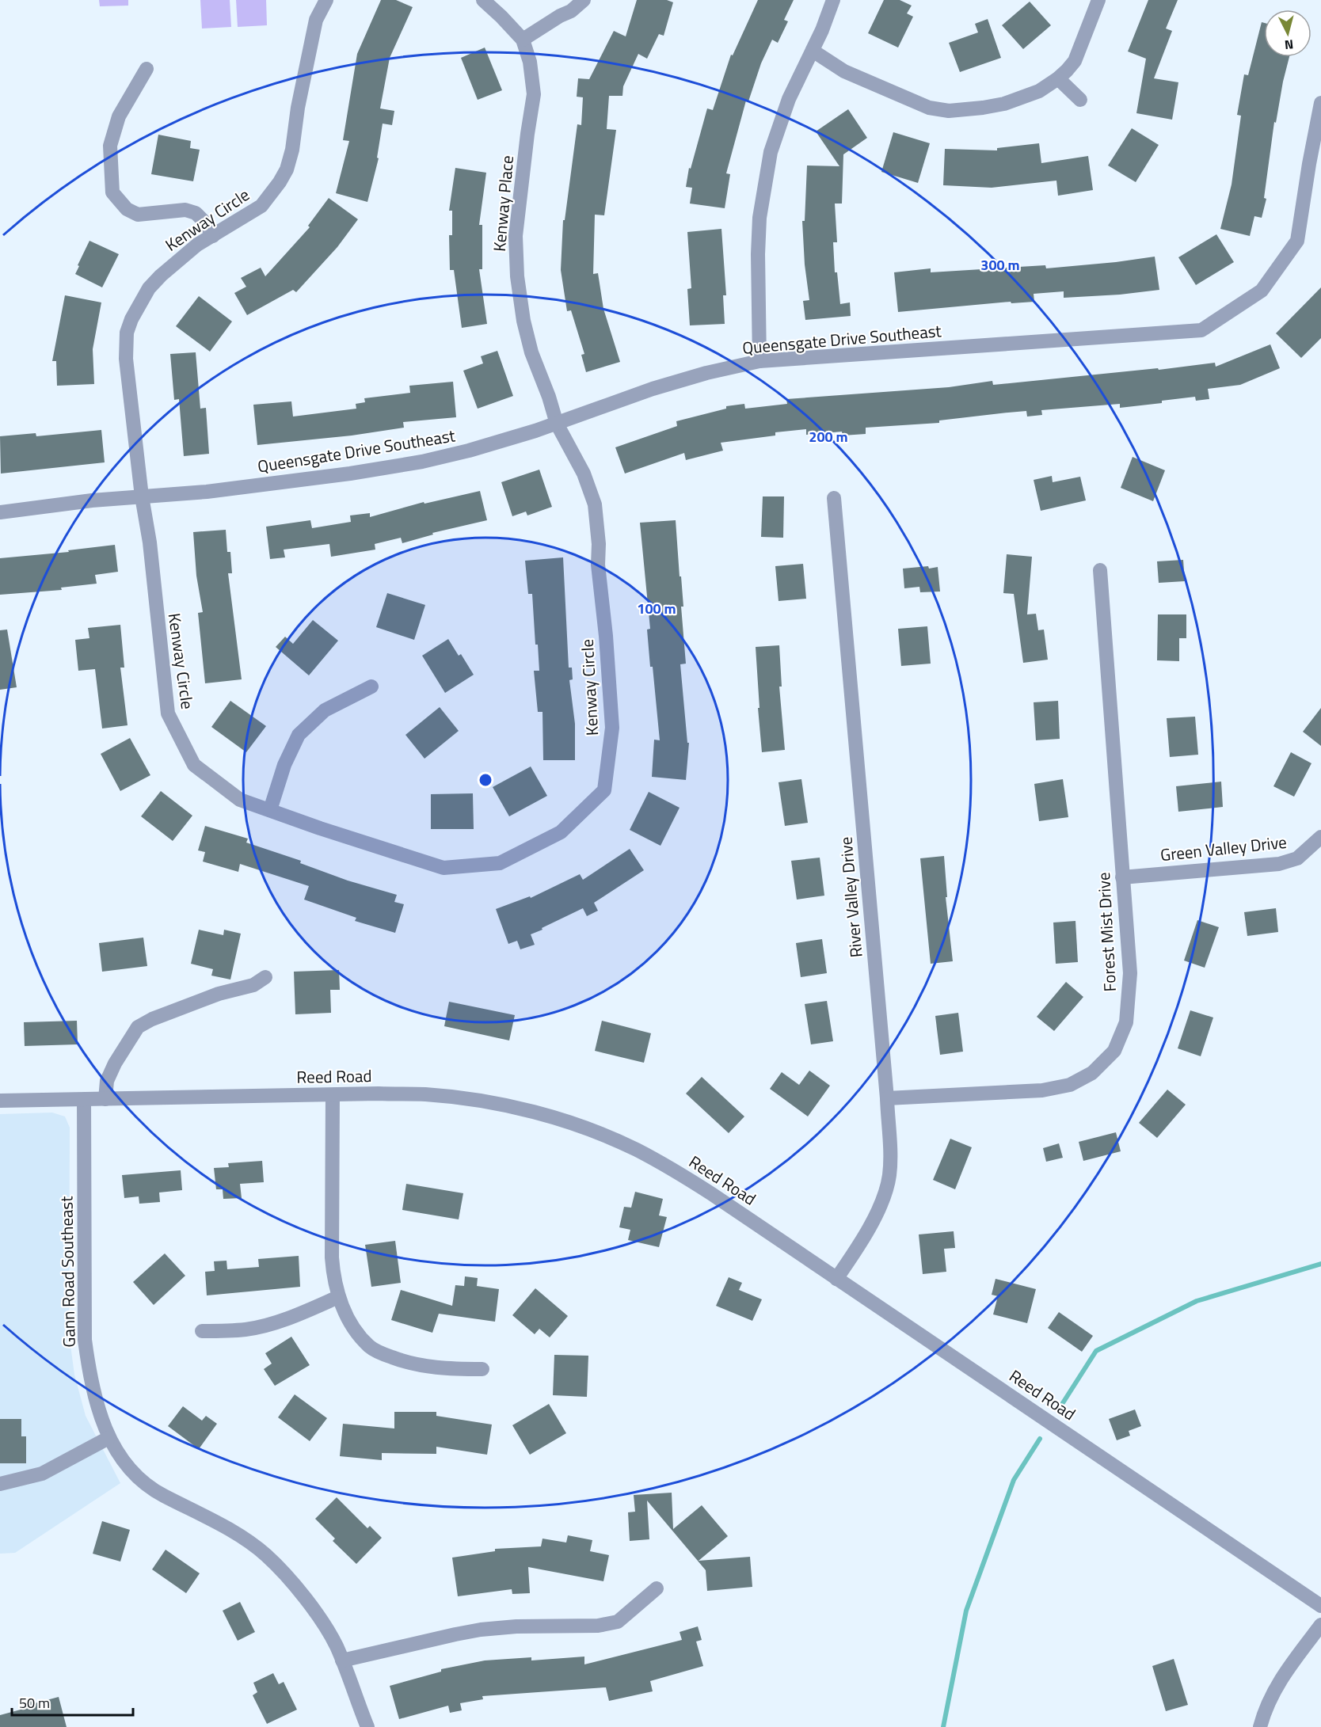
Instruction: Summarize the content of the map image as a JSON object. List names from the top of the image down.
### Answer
{
  "streets": {
    "street": [
      "Kenway Place",
      "Kenway Circle",
      "Queensgate Drive Southeast",
      "Green Valley Drive",
      "River Valley Drive",
      "Forest Mist Drive",
      "Reed Road",
      "Gann Road Southeast"
    ]
  },
  "crossings": [
    ["Kenway Place", "Kenway Circle"],
    ["Kenway Place", "Queensgate Drive Southeast"],
    ["Kenway Circle", "Queensgate Drive Southeast"],
    ["Green Valley Drive", "Forest Mist Drive"],
    ["River Valley Drive", "Forest Mist Drive"],
    ["River Valley Drive", "Reed Road"],
    ["Reed Road", "Gann Road Southeast"]
  ],
  "scale_bar": "50 m",
  "north": "bottom",
  "rings": ["300 m", "200 m", "100 m"]
}
